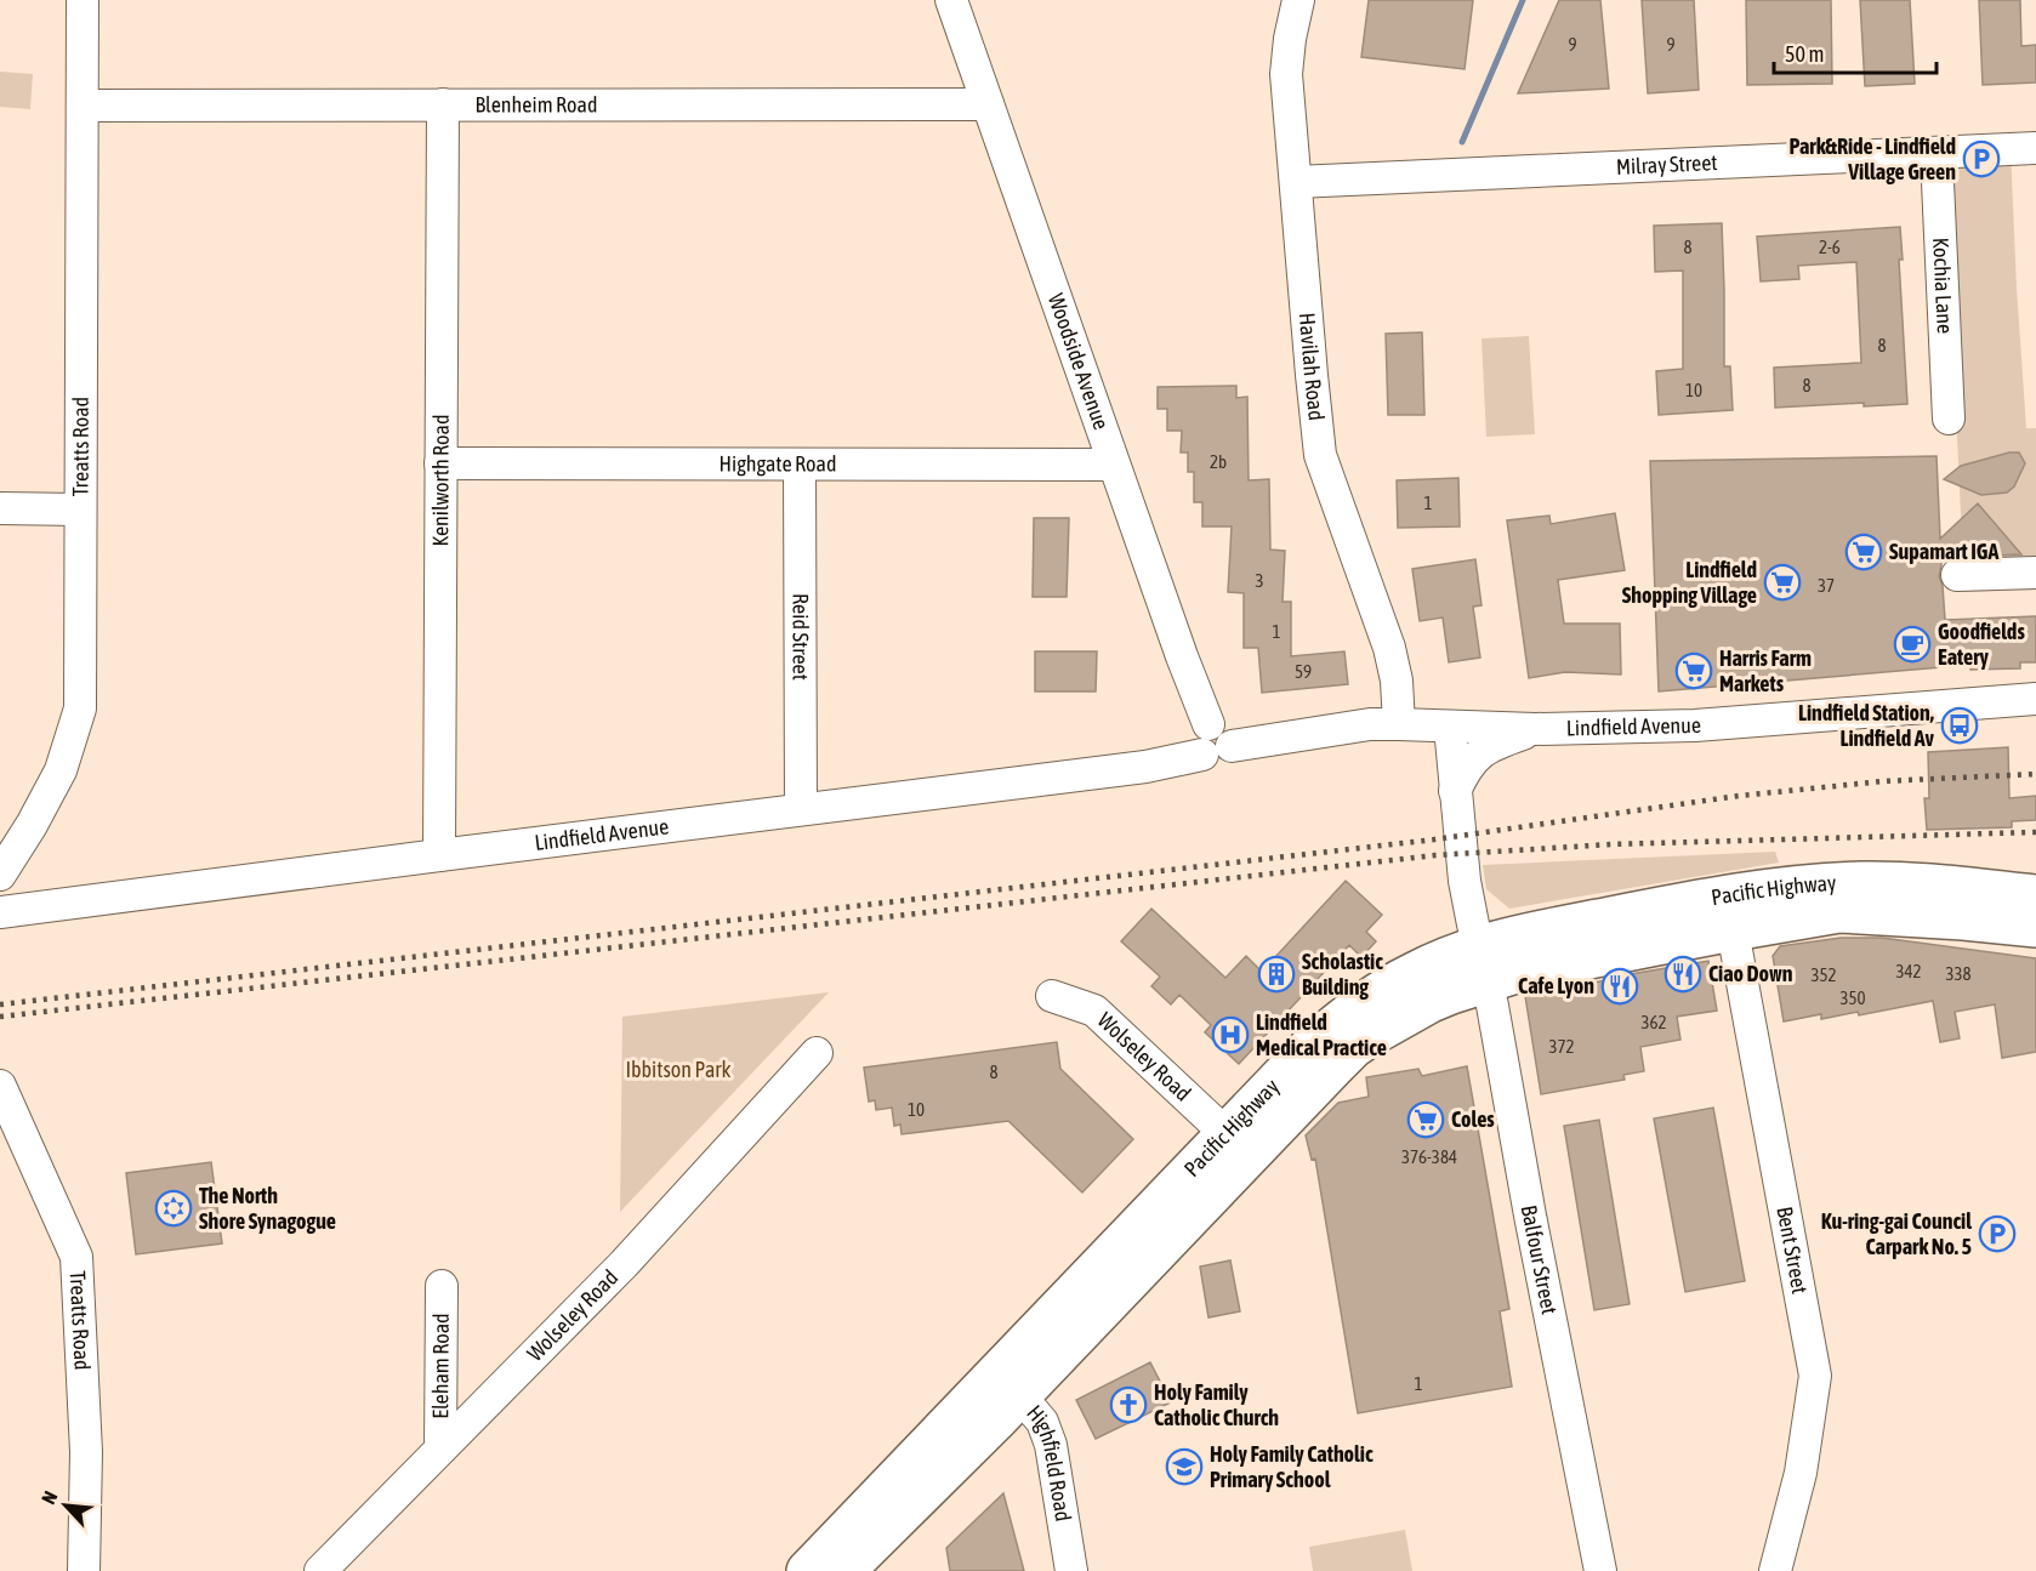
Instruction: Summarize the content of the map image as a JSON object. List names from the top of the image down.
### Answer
{
  "streets": {
    "highway": ["Pacific Highway"],
    "street": [
      "Blenheim Road",
      "Milray Street",
      "Kochia Lane",
      "Woodside Avenue",
      "Havilah Road",
      "Treatts Road",
      "Highgate Road",
      "Kenilworth Road",
      "Reid Street",
      "Lindfield Avenue",
      "Wolseley Road",
      "Bent Street",
      "Balfour Street",
      "Eleham Road",
      "Highfield Road"
    ]
  },
  "crossings": [
    ["Blenheim Road", "Woodside Avenue"],
    ["Blenheim Road", "Treatts Road"],
    ["Blenheim Road", "Kenilworth Road"],
    ["Milray Street", "Kochia Lane"],
    ["Milray Street", "Havilah Road"],
    ["Woodside Avenue", "Highgate Road"],
    ["Woodside Avenue", "Lindfield Avenue"],
    ["Havilah Road", "Lindfield Avenue"],
    ["Highgate Road", "Kenilworth Road"],
    ["Highgate Road", "Reid Street"],
    ["Kenilworth Road", "Lindfield Avenue"],
    ["Reid Street", "Lindfield Avenue"],
    ["Pacific Highway", "Wolseley Road"],
    ["Pacific Highway", "Bent Street"],
    ["Pacific Highway", "Balfour Street"],
    ["Pacific Highway", "Highfield Road"],
    ["Wolseley Road", "Eleham Road"]
  ],
  "parks": ["Ibbitson Park"],
  "places": {
    "parking": ["Park&Ride - Lindfield Village Green", "Ku-ring-gai Council Carpark No. 5"],
    "supermarket": [
      "Supamart IGA",
      "Lindfield Shopping Village",
      "Harris Farm Markets",
      "Coles"
    ],
    "cafe": ["Goodfields Eatery"],
    "bus stop": ["Lindfield Station, Lindfield Av"],
    "building": ["Scholastic Building"],
    "restaurant": ["Ciao Down", "Cafe Lyon"],
    "hospital": ["Lindfield Medical Practice"],
    "synagogue": ["The North Shore Synagogue"],
    "church": ["Holy Family Catholic Church"],
    "school or university": ["Holy Family Catholic Primary School"]
  },
  "house_numbers": [
    "9",
    "9",
    "8",
    "2-6",
    "8",
    "8",
    "10",
    "2b",
    "1",
    "3",
    "37",
    "1",
    "59",
    "342",
    "338",
    "352",
    "350",
    "362",
    "372",
    "8",
    "10",
    "376-384",
    "1"
  ],
  "scale_bar": "50 m",
  "north": "top left"
}
